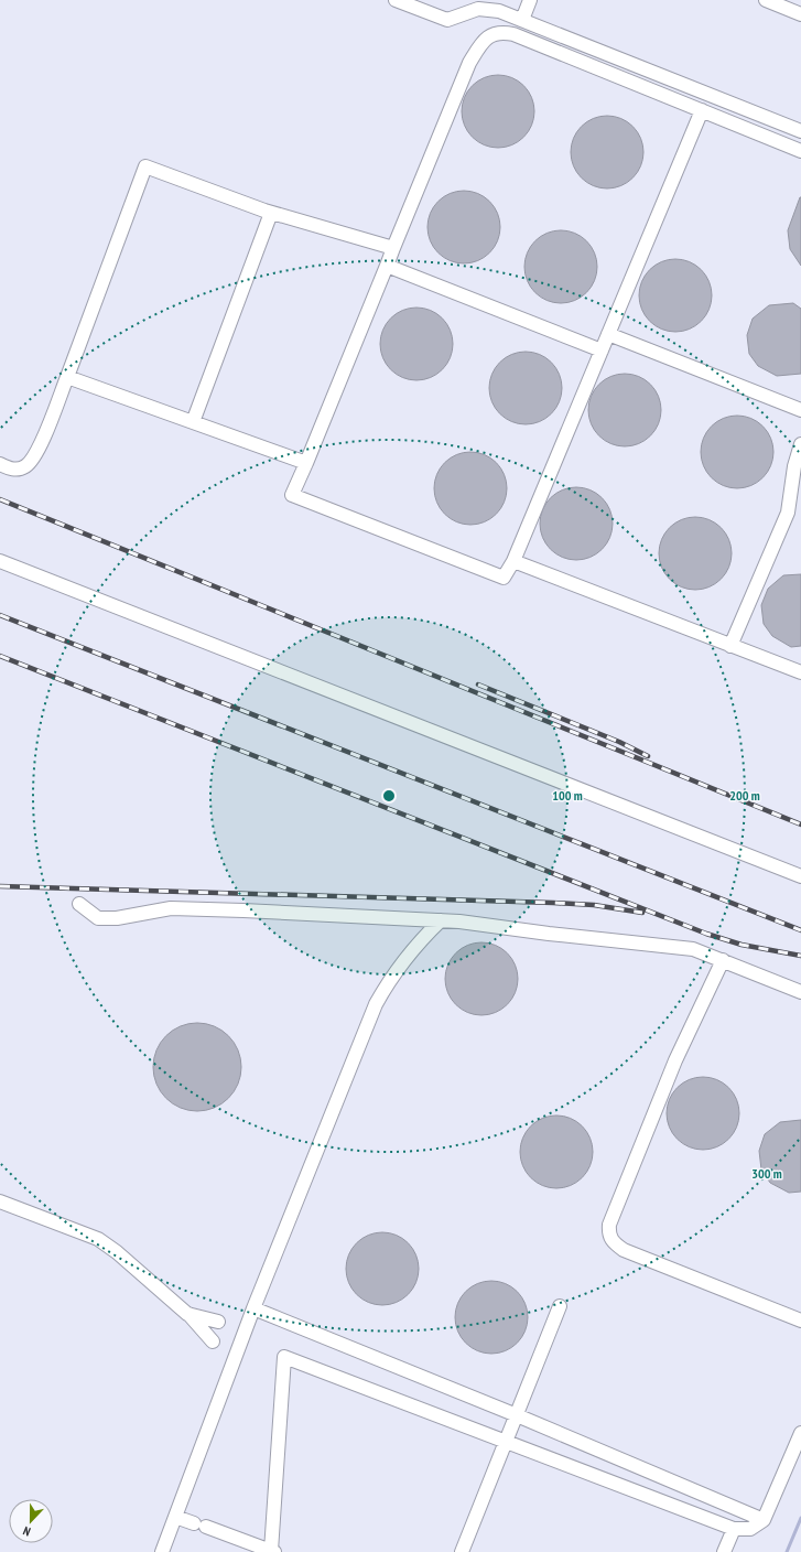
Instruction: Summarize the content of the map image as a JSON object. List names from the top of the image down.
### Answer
{
  "north": "bottom",
  "rings": ["100 m", "200 m", "300 m"]
}
